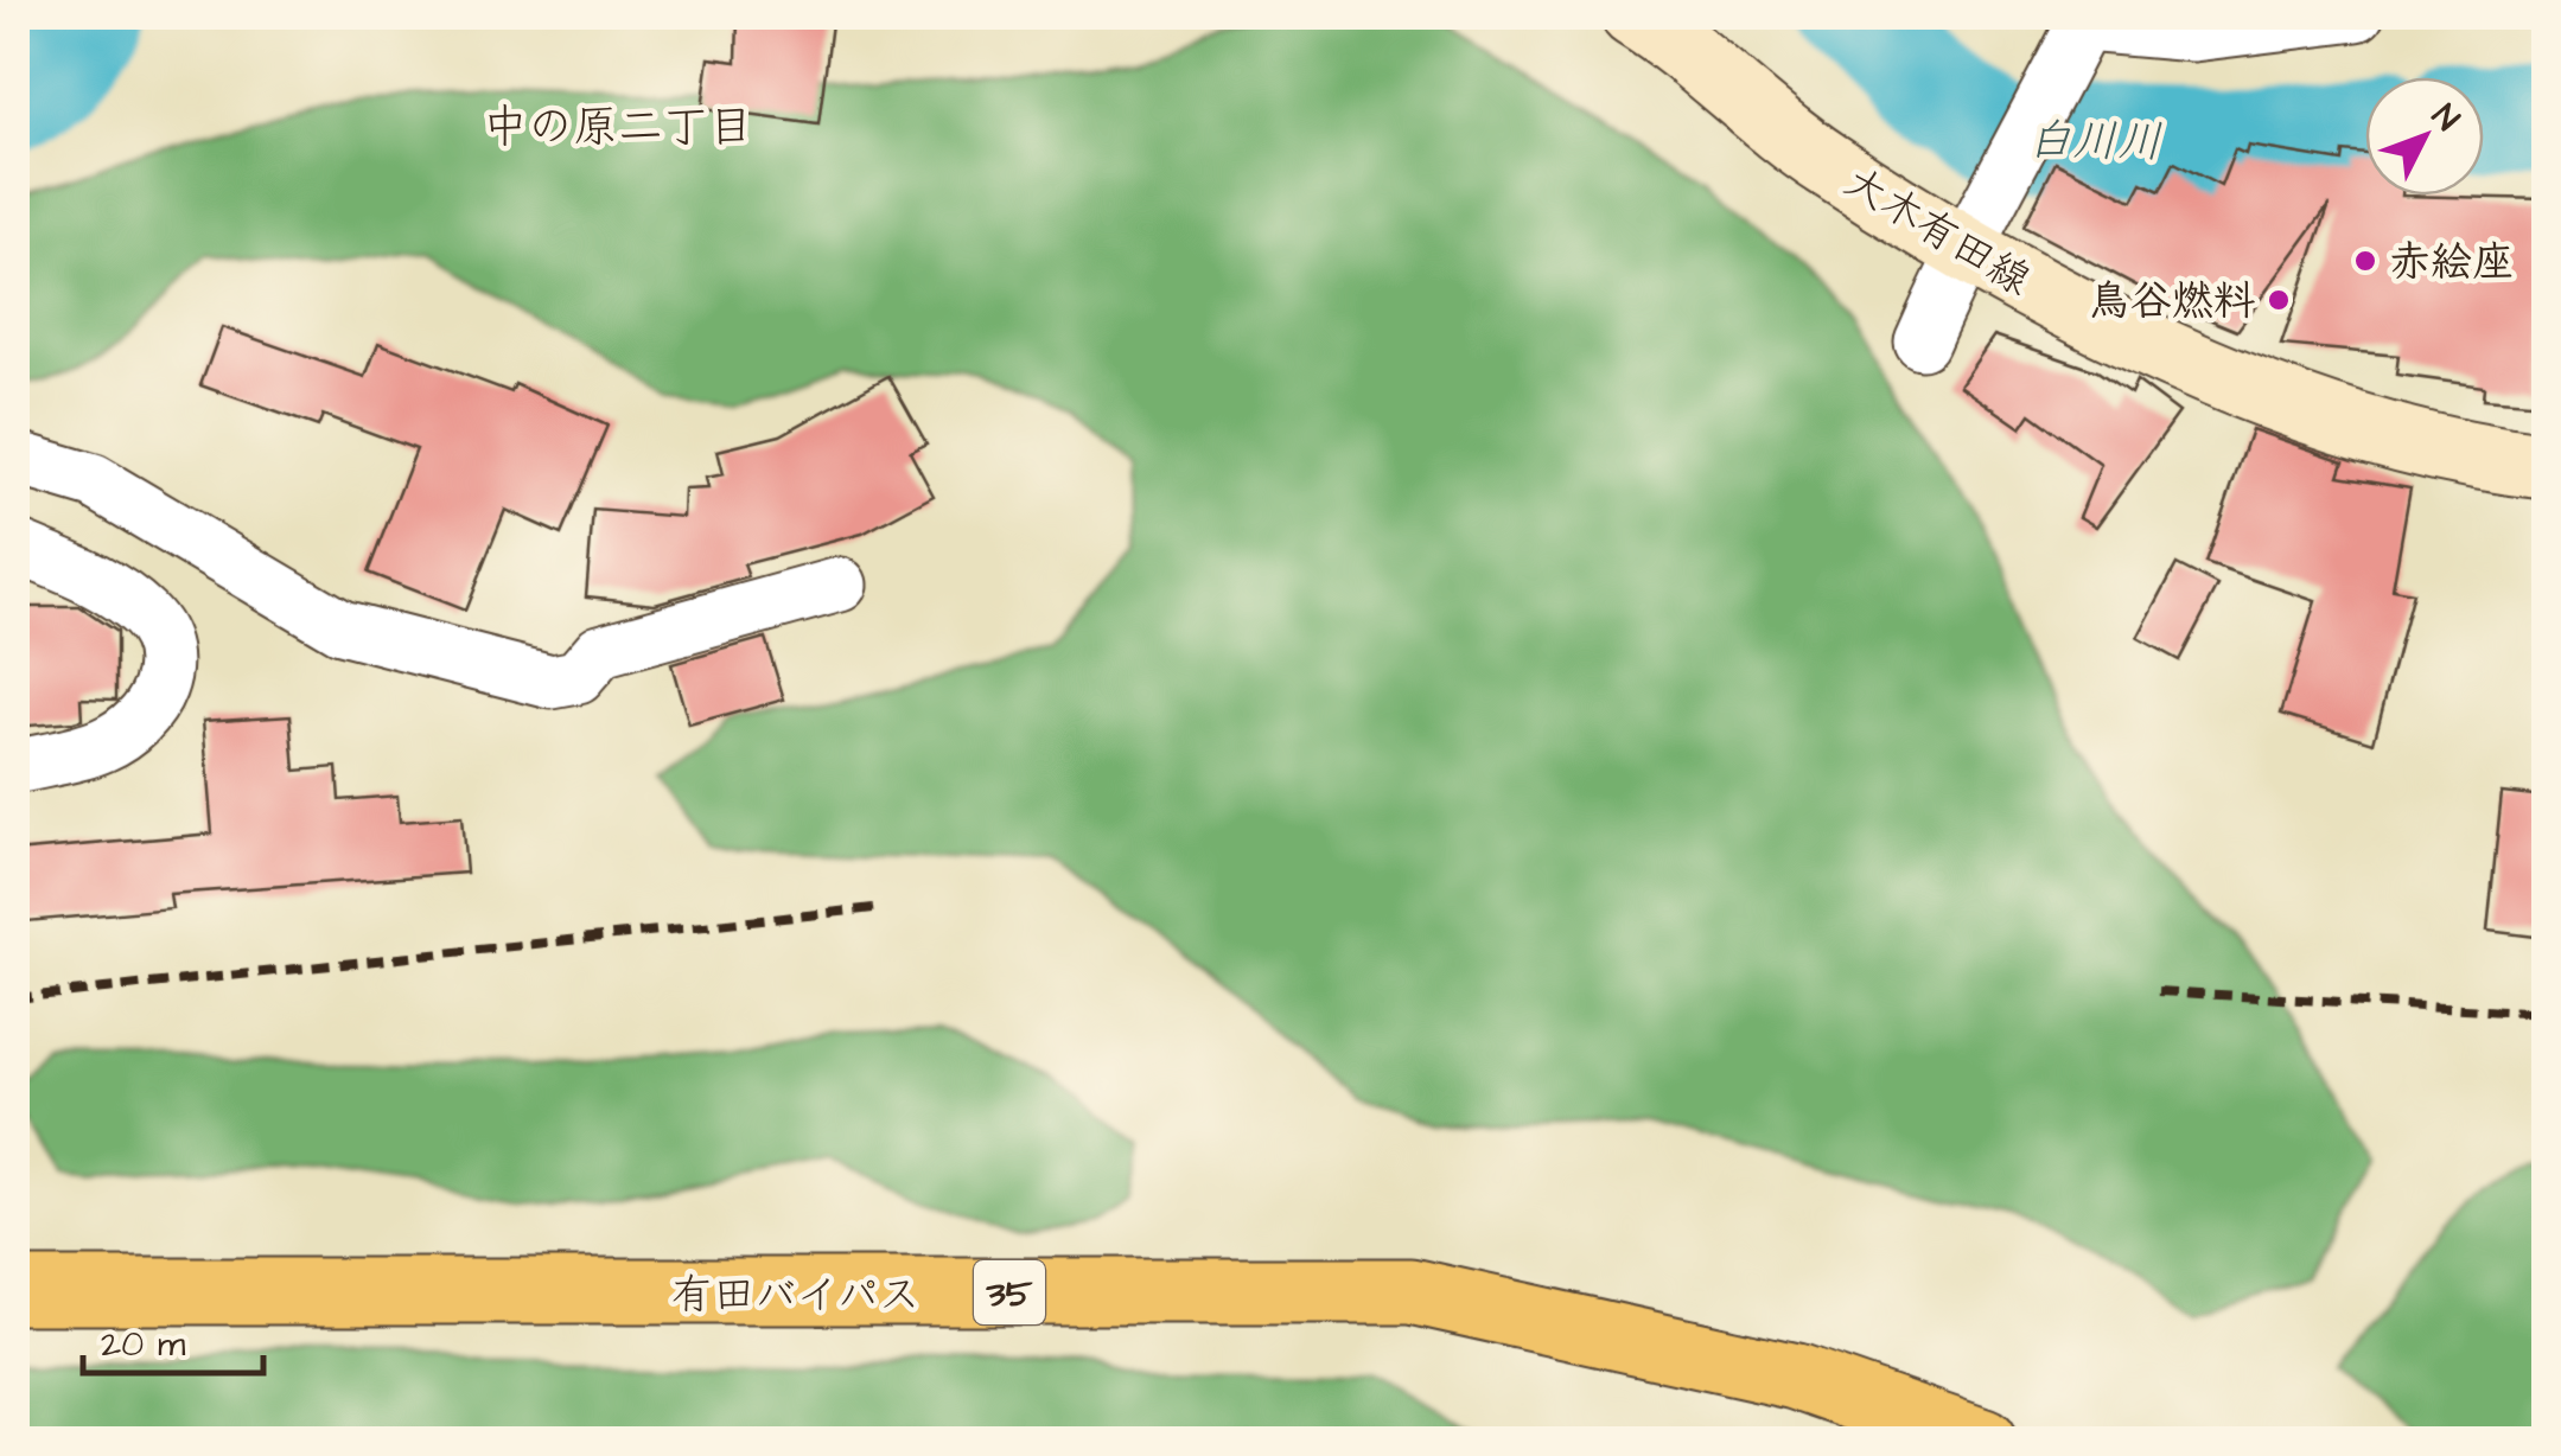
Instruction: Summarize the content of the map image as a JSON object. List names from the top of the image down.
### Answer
{
  "streets": {
    "highway": ["35", "有田バイパス"],
    "main road": ["大木有田線"]
  },
  "districts": ["中の原二丁目"],
  "water": ["白川川"],
  "places": ["赤絵座", "鳥谷燃料"],
  "scale_bar": "20 m",
  "north": "top right"
}
